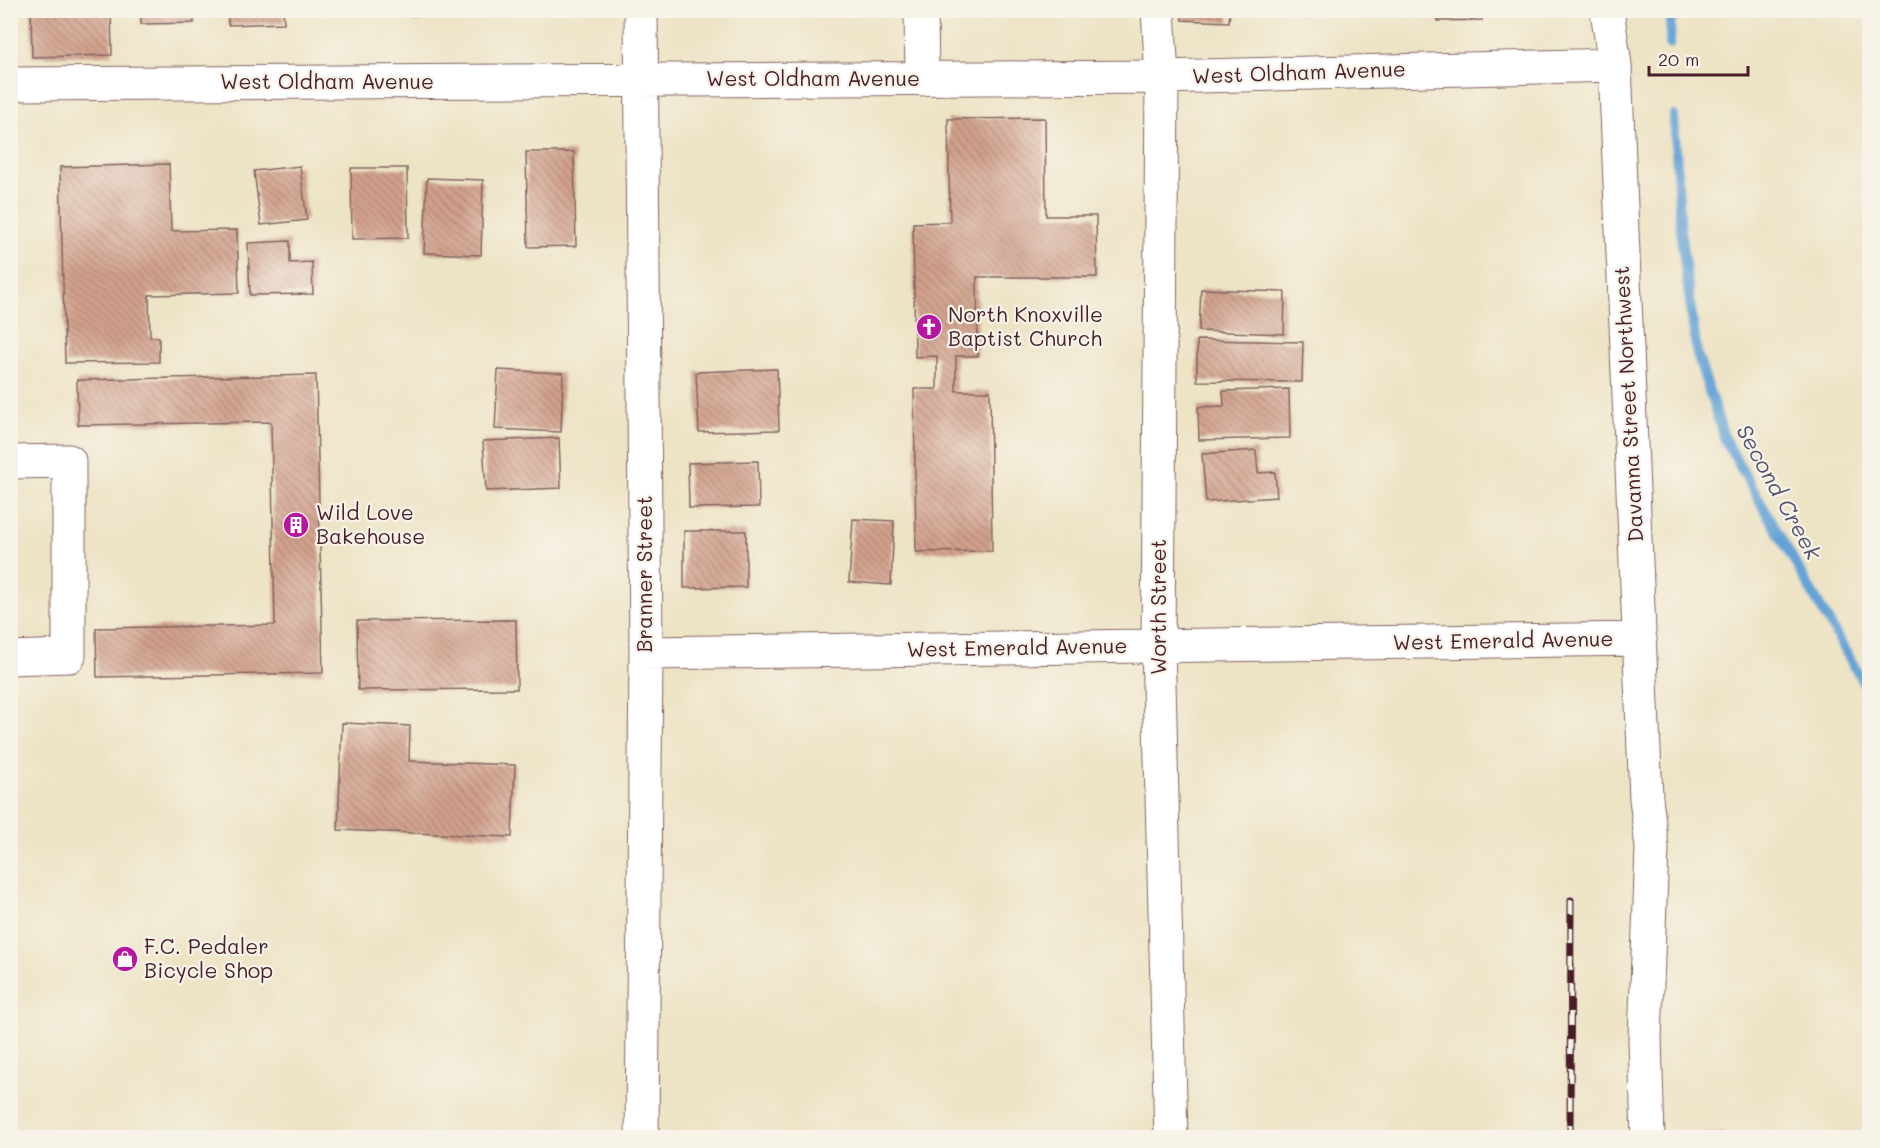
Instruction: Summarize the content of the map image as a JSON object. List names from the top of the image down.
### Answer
{
  "streets": {
    "street": [
      "West Oldham Avenue",
      "Davanna Street Northwest",
      "Branner Street",
      "Worth Street",
      "West Emerald Avenue"
    ]
  },
  "crossings": [
    ["West Oldham Avenue", "Davanna Street Northwest"],
    ["West Oldham Avenue", "Branner Street"],
    ["West Oldham Avenue", "Worth Street"],
    ["Davanna Street Northwest", "West Emerald Avenue"],
    ["Branner Street", "West Emerald Avenue"],
    ["Worth Street", "West Emerald Avenue"]
  ],
  "water": ["Second Creek"],
  "places": {
    "church": ["North Knoxville Baptist Church"],
    "building": ["Wild Love Bakehouse"],
    "shop": ["F.C. Pedaler Bicycle Shop"]
  },
  "scale_bar": "20 m"
}
